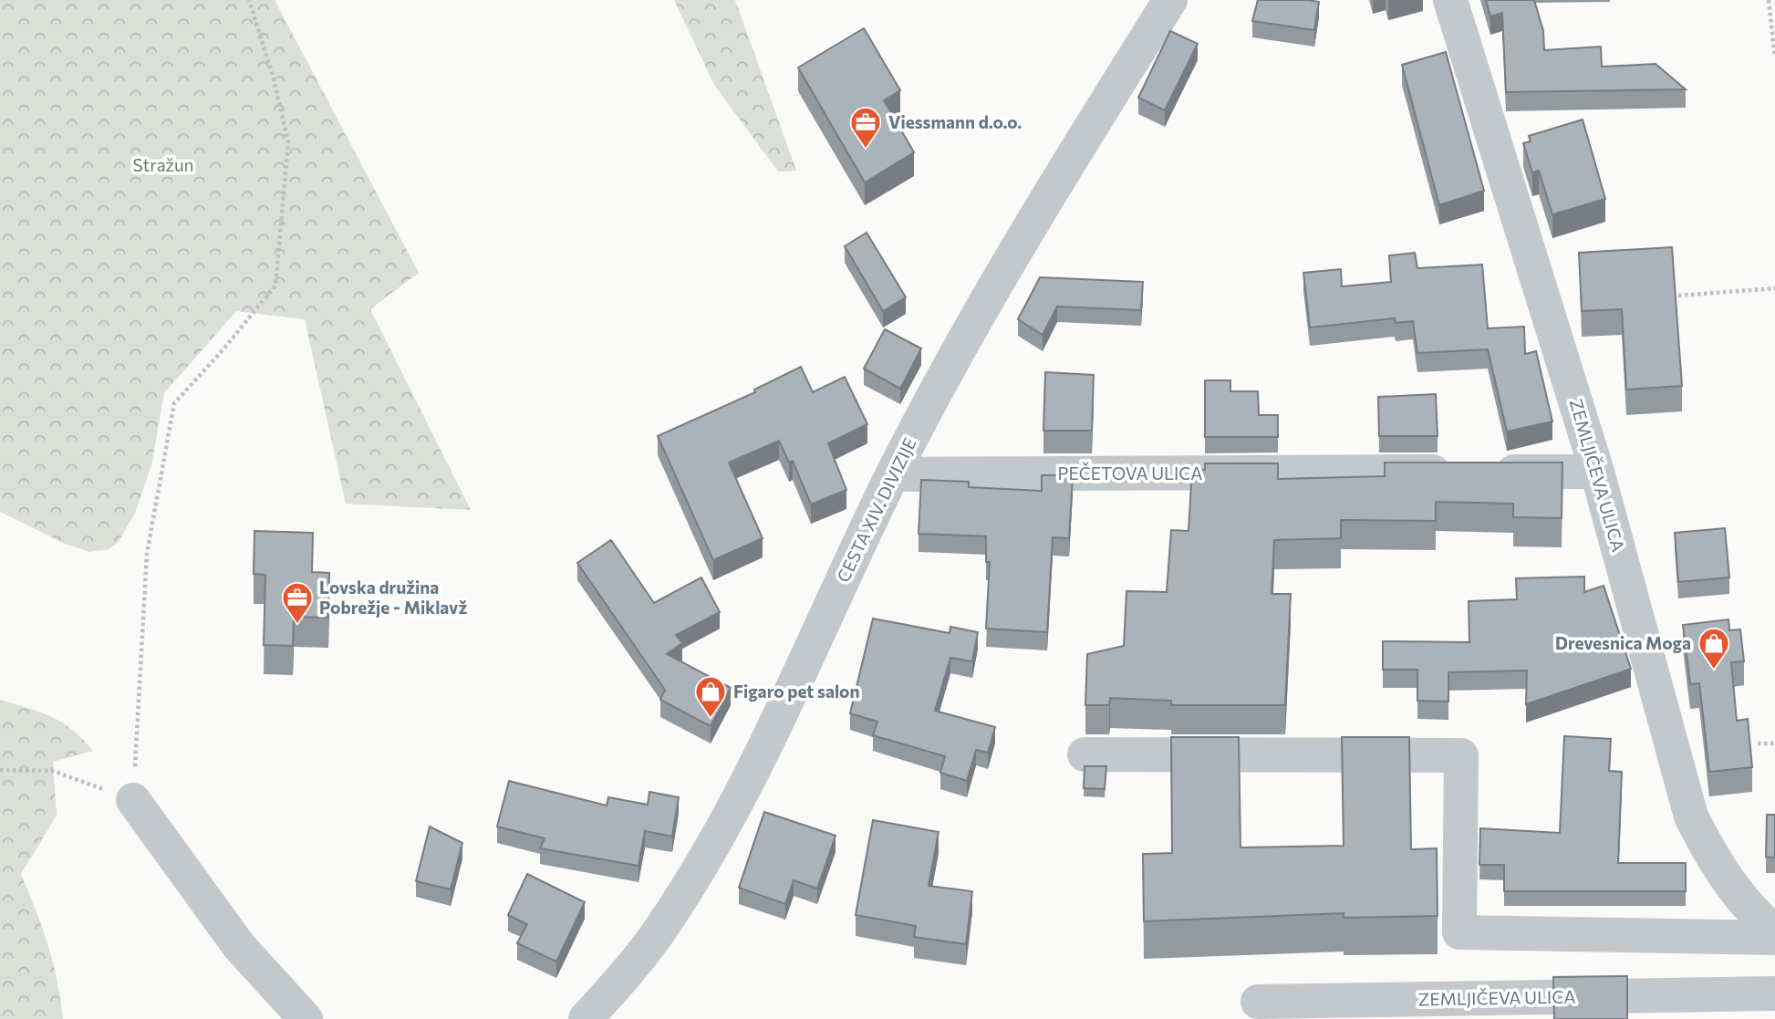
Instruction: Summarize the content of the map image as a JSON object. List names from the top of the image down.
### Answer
{
  "streets": {
    "street": ["PEČETOVA ULICA", "ZEMLJIČEVA ULICA", "CESTA XIV. DIVIZIJE"]
  },
  "crossings": [
    ["PEČETOVA ULICA", "ZEMLJIČEVA ULICA"],
    ["PEČETOVA ULICA", "CESTA XIV. DIVIZIJE"]
  ],
  "parks": ["Stražun"],
  "places": {
    "office": ["Viessmann d.o.o.", "Lovska družina Pobrežje - Miklavž"],
    "shop": ["Drevesnica Moga", "Figaro pet salon"]
  }
}
